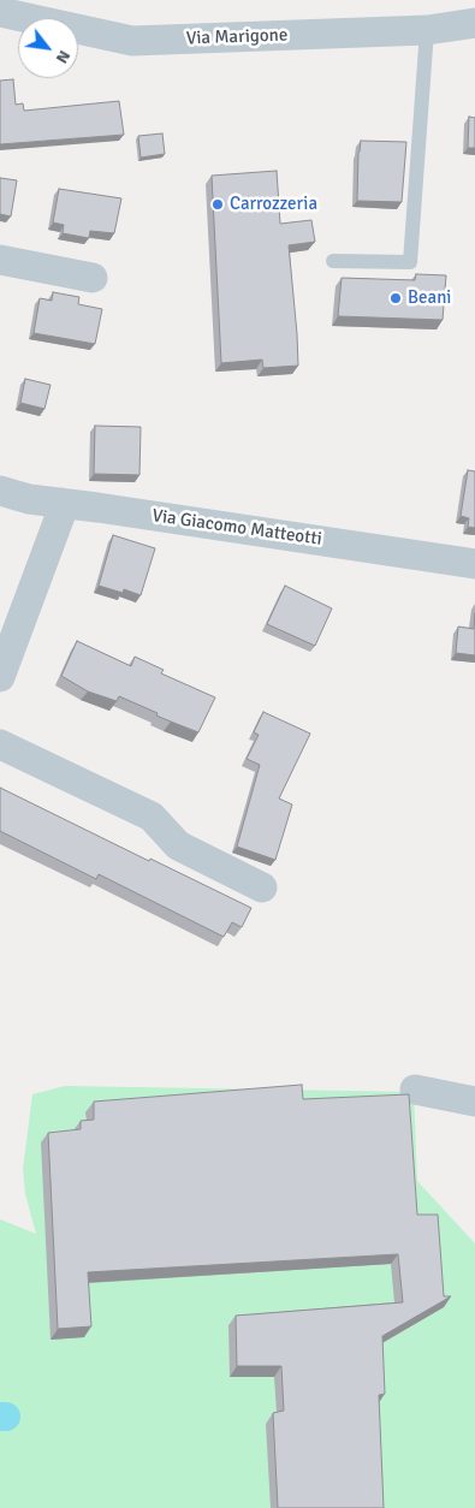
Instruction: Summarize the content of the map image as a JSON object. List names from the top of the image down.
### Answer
{
  "streets": {
    "street": ["Via Marigone", "Via Giacomo Matteotti"]
  },
  "places": ["Carrozzeria", "Beani"],
  "north": "bottom right"
}
